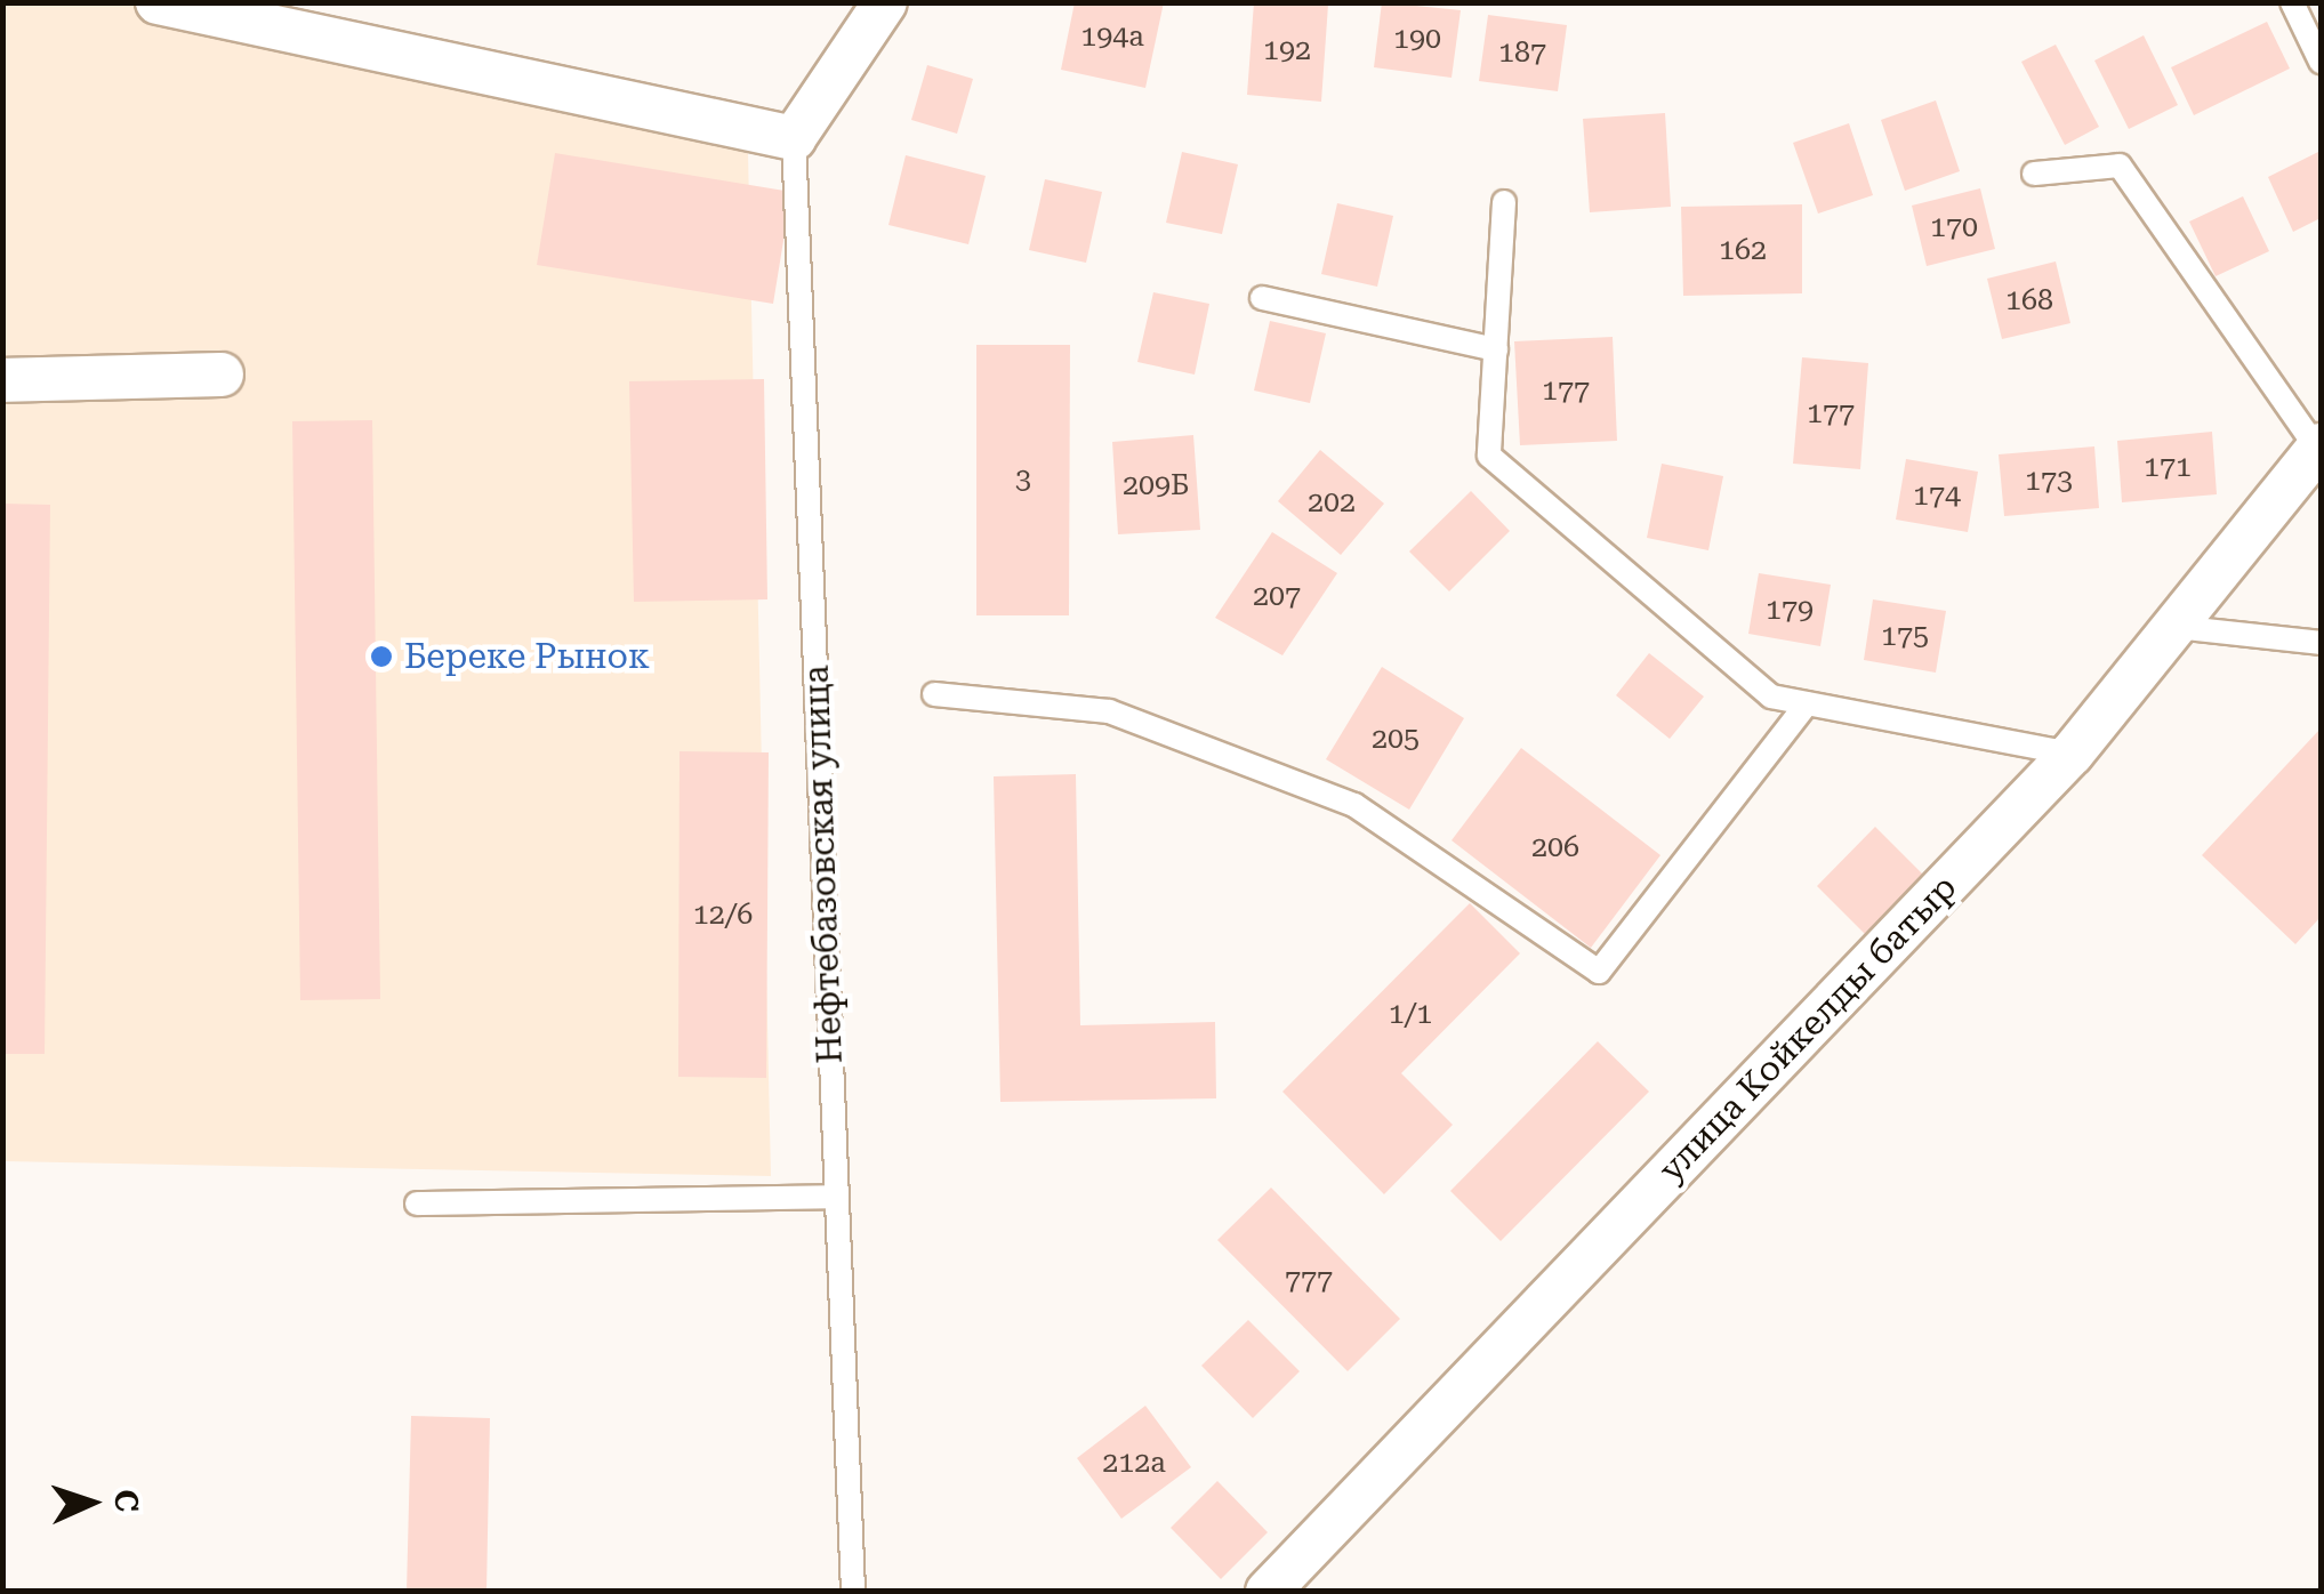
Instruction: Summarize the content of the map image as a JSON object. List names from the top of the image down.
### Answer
{
  "streets": {
    "street": ["улица Койкелды батыр"],
    "lane": ["Нефтебазовская улица"]
  },
  "places": ["Береке Рынок"],
  "house_numbers": [
    "194а",
    "190",
    "192",
    "187",
    "170",
    "162",
    "168",
    "177",
    "177",
    "171",
    "3",
    "173",
    "209Б",
    "174",
    "202",
    "207",
    "179",
    "175",
    "205",
    "206",
    "12/6",
    "1/1",
    "777",
    "212а"
  ],
  "north": "right"
}
